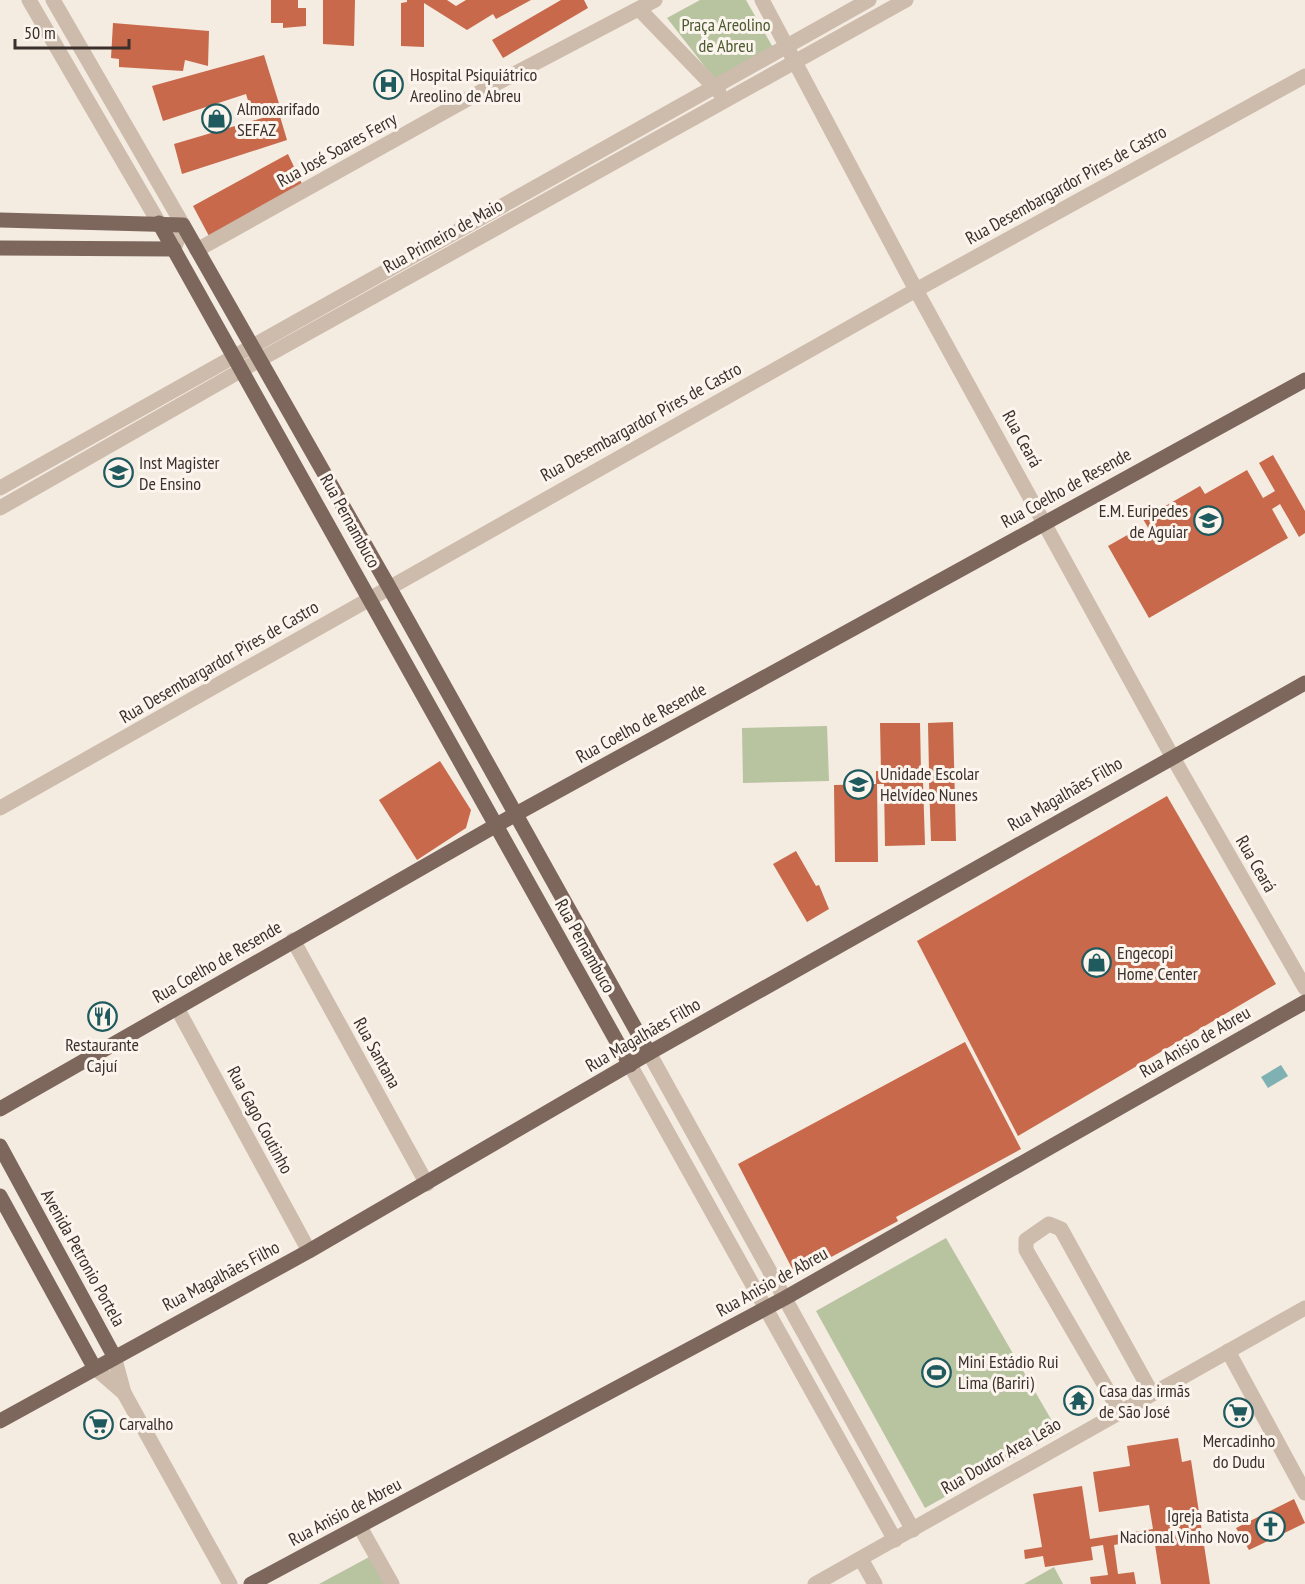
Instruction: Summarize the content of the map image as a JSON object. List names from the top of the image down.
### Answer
{
  "streets": {
    "main road": [
      "Rua Coelho de Resende",
      "Rua Pernambuco",
      "Rua Magalhães Filho",
      "Rua Anisio de Abreu",
      "Avenida Petronio Portela"
    ],
    "street": [
      "Rua José Soares Ferry",
      "Rua Desembargardor Pires de Castro",
      "Rua Primeiro de Maio",
      "Rua Ceará",
      "Rua Santana",
      "Rua Gago Coutinho",
      "Rua Doutor Area Leão"
    ]
  },
  "crossings": [
    ["Rua José Soares Ferry", "Rua Pernambuco"],
    ["Rua Desembargardor Pires de Castro", "Rua Ceará"],
    ["Rua Desembargardor Pires de Castro", "Rua Pernambuco"],
    ["Rua Primeiro de Maio", "Rua Ceará"],
    ["Rua Primeiro de Maio", "Rua Pernambuco"],
    ["Rua Ceará", "Rua Coelho de Resende"],
    ["Rua Ceará", "Rua Magalhães Filho"],
    ["Rua Coelho de Resende", "Rua Pernambuco"],
    ["Rua Coelho de Resende", "Rua Santana"],
    ["Rua Coelho de Resende", "Rua Gago Coutinho"],
    ["Rua Pernambuco", "Rua Magalhães Filho"],
    ["Rua Magalhães Filho", "Rua Santana"],
    ["Rua Magalhães Filho", "Rua Gago Coutinho"],
    ["Rua Magalhães Filho", "Avenida Petronio Portela"]
  ],
  "parks": ["Praça Areolino de Abreu"],
  "places": {
    "hospital": ["Hospital Psiquiátrico Areolino de Abreu"],
    "shop": ["Almoxarifado SEFAZ", "Engecopi Home Center"],
    "school or university": ["Inst Magister De Ensino", "E.M. Euripedes de Aguiar", "Unidade Escolar Helvídeo Nunes"],
    "restaurant": ["Restaurante Cajuí"],
    "sports": ["Mini Estádio Rui Lima (Bariri)"],
    "temple": ["Casa das irmãs de São José"],
    "supermarket": ["Mercadinho do Dudu", "Carvalho"],
    "church": ["Igreja Batista Nacional Vinho Novo"]
  },
  "scale_bar": "50 m"
}
